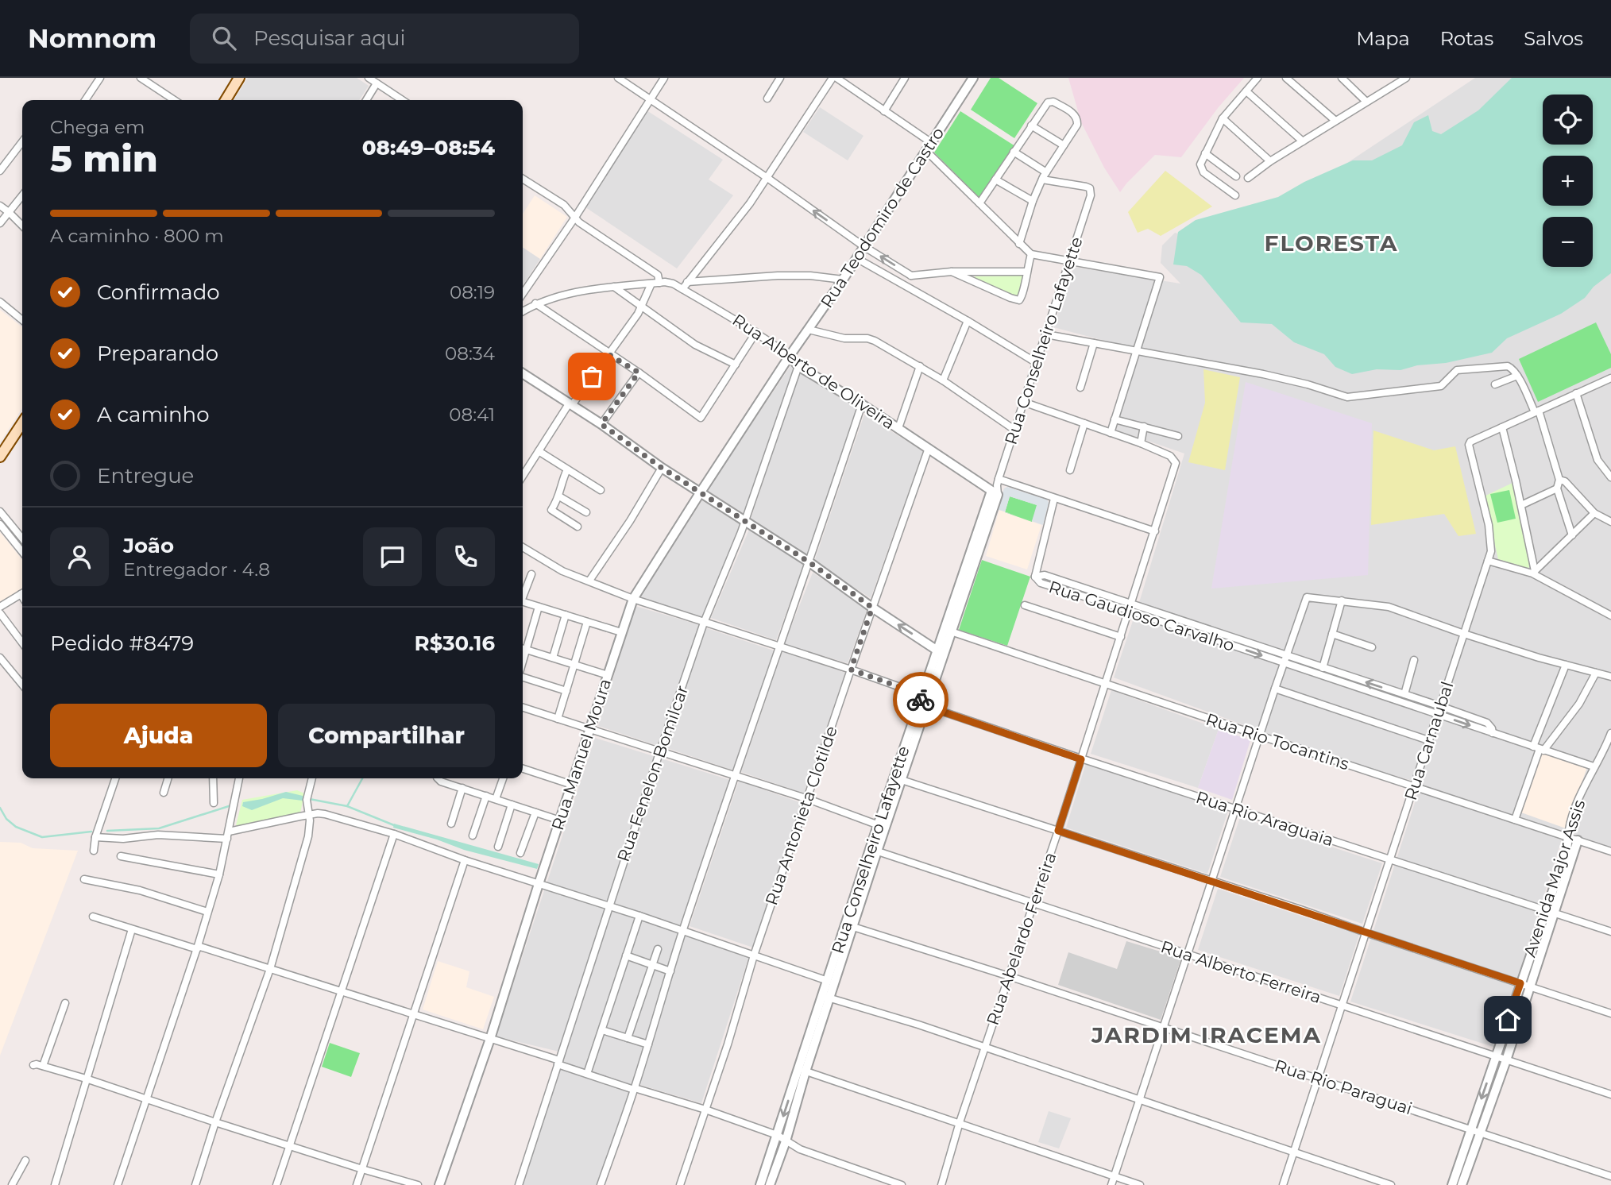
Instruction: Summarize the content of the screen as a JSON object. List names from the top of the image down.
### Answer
{
  "streets": {
    "street": [
      "Rua Teodomiro de Castro",
      "Rua Conselheiro Lafayette",
      "Rua Alberto de Oliveira",
      "Rua Gaudioso Carvalho",
      "Rua Carnaubal",
      "Rua Rio Tocantins",
      "Rua Manuel Moura",
      "Rua Fenelon Bomilcar",
      "Rua Antonieta Clotilde",
      "Rua Rio Araguaia",
      "Avenida Major Assis",
      "Rua Abelardo Ferreira",
      "Rua Alberto Ferreira",
      "Rua Rio Paraguai"
    ]
  },
  "crossings": [
    ["Rua Teodomiro de Castro", "Rua Alberto de Oliveira"],
    ["Rua Teodomiro de Castro", "Rua Manuel Moura"],
    ["Rua Conselheiro Lafayette", "Rua Alberto de Oliveira"],
    ["Rua Conselheiro Lafayette", "Rua Rio Tocantins"],
    ["Rua Conselheiro Lafayette", "Rua Rio Araguaia"],
    ["Rua Conselheiro Lafayette", "Rua Alberto Ferreira"],
    ["Rua Conselheiro Lafayette", "Rua Rio Paraguai"],
    ["Rua Alberto de Oliveira", "Rua Manuel Moura"],
    ["Rua Alberto de Oliveira", "Rua Fenelon Bomilcar"],
    ["Rua Alberto de Oliveira", "Rua Antonieta Clotilde"],
    ["Rua Gaudioso Carvalho", "Rua Carnaubal"],
    ["Rua Gaudioso Carvalho", "Avenida Major Assis"],
    ["Rua Gaudioso Carvalho", "Rua Abelardo Ferreira"],
    ["Rua Carnaubal", "Rua Rio Tocantins"],
    ["Rua Carnaubal", "Rua Rio Araguaia"],
    ["Rua Carnaubal", "Rua Alberto Ferreira"],
    ["Rua Carnaubal", "Rua Rio Paraguai"],
    ["Rua Rio Tocantins", "Avenida Major Assis"],
    ["Rua Rio Tocantins", "Rua Abelardo Ferreira"],
    ["Rua Manuel Moura", "Rua Rio Araguaia"],
    ["Rua Fenelon Bomilcar", "Rua Rio Araguaia"],
    ["Rua Antonieta Clotilde", "Rua Rio Araguaia"],
    ["Rua Rio Araguaia", "Avenida Major Assis"],
    ["Rua Rio Araguaia", "Rua Abelardo Ferreira"],
    ["Avenida Major Assis", "Rua Alberto Ferreira"],
    ["Avenida Major Assis", "Rua Rio Paraguai"],
    ["Rua Abelardo Ferreira", "Rua Alberto Ferreira"],
    ["Rua Abelardo Ferreira", "Rua Rio Paraguai"]
  ],
  "districts": ["FLORESTA", "JARDIM IRACEMA"],
  "page": {
    "header": "Nomnom",
    "search": "Pesquisar aqui",
    "nav": ["Mapa", "Rotas", "Salvos"],
    "map_buttons": ["+", "−"],
    "heading": ["5 min", "Chega em", "08:49–08:54"],
    "panel": [
      "João",
      "Entregador · 4.8",
      "Pedido #8479",
      "R$30.16"
    ],
    "bar": "A caminho · 800 m",
    "list": [
      ["Confirmado", "08:19"],
      ["Preparando", "08:34"],
      ["A caminho", "08:41"],
      "Entregue"
    ],
    "buttons": ["Ajuda", "Compartilhar"]
  }
}
